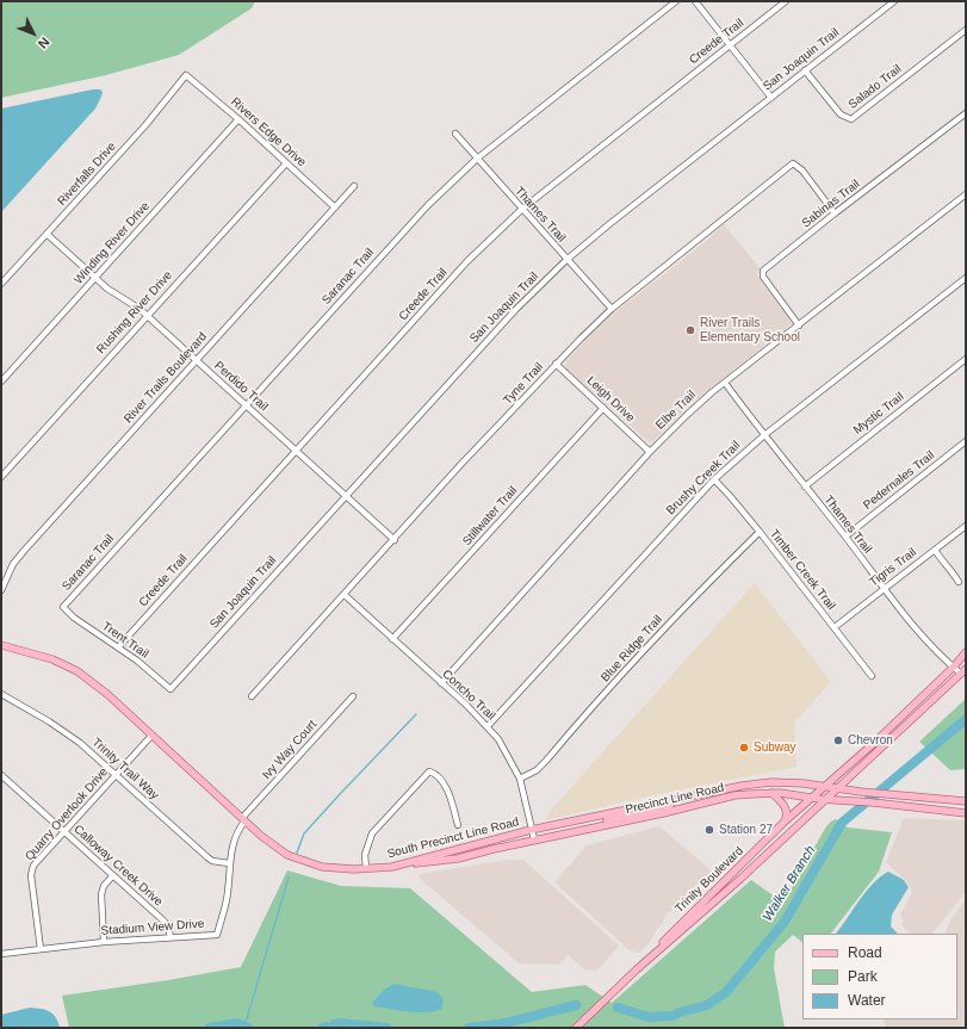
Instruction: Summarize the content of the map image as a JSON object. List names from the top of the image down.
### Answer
{
  "streets": {
    "main road": ["Precinct Line Road", "South Precinct Line Road", "Trinity Boulevard"],
    "street": [
      "Creede Trail",
      "San Joaquin Trail",
      "Salado Trail",
      "Rivers Edge Drive",
      "Riverfalls Drive",
      "Sabinas Trail",
      "Thames Trail",
      "Winding River Drive",
      "Saranac Trail",
      "Rushing River Drive",
      "River Trails Boulevard",
      "Tyne Trail",
      "Perdido Trail",
      "Leigh Drive",
      "Elbe Trail",
      "Mystic Trail",
      "Brushy Creek Trail",
      "Pedernales Trail",
      "Stillwater Trail",
      "Tigris Trail",
      "Timber Creek Trail",
      "Trent Trail",
      "Blue Ridge Trail",
      "Concho Trail",
      "Ivy Way Court",
      "Trinity Trail Way",
      "Quarry Overlook Drive",
      "Calloway Creek Drive",
      "Stadium View Drive"
    ]
  },
  "crossings": [
    ["Creede Trail", "Thames Trail"],
    ["Creede Trail", "Perdido Trail"],
    ["Creede Trail", "Trent Trail"],
    ["San Joaquin Trail", "Salado Trail"],
    ["San Joaquin Trail", "Thames Trail"],
    ["San Joaquin Trail", "Perdido Trail"],
    ["San Joaquin Trail", "Trent Trail"],
    ["Rivers Edge Drive", "Riverfalls Drive"],
    ["Rivers Edge Drive", "Winding River Drive"],
    ["Rivers Edge Drive", "Rushing River Drive"],
    ["Rivers Edge Drive", "River Trails Boulevard"],
    ["Riverfalls Drive", "Perdido Trail"],
    ["Sabinas Trail", "Tyne Trail"],
    ["Sabinas Trail", "Elbe Trail"],
    ["Thames Trail", "Saranac Trail"],
    ["Thames Trail", "Tyne Trail"],
    ["Thames Trail", "Elbe Trail"],
    ["Thames Trail", "Mystic Trail"],
    ["Thames Trail", "Brushy Creek Trail"],
    ["Thames Trail", "Pedernales Trail"],
    ["Thames Trail", "Tigris Trail"],
    ["Thames Trail", "Trinity Boulevard"],
    ["Winding River Drive", "Perdido Trail"],
    ["Saranac Trail", "Perdido Trail"],
    ["Saranac Trail", "Trent Trail"],
    ["Rushing River Drive", "Perdido Trail"],
    ["River Trails Boulevard", "Perdido Trail"],
    ["Tyne Trail", "Perdido Trail"],
    ["Tyne Trail", "Leigh Drive"],
    ["Tyne Trail", "Concho Trail"],
    ["Leigh Drive", "Elbe Trail"],
    ["Leigh Drive", "Stillwater Trail"],
    ["Elbe Trail", "Concho Trail"],
    ["Brushy Creek Trail", "Timber Creek Trail"],
    ["Brushy Creek Trail", "Concho Trail"],
    ["Stillwater Trail", "Concho Trail"],
    ["Tigris Trail", "Timber Creek Trail"],
    ["Timber Creek Trail", "Blue Ridge Trail"],
    ["Blue Ridge Trail", "Concho Trail"],
    ["Concho Trail", "Precinct Line Road"],
    ["Concho Trail", "South Precinct Line Road"],
    ["Ivy Way Court", "South Precinct Line Road"],
    ["Ivy Way Court", "Stadium View Drive"],
    ["Trinity Trail Way", "Quarry Overlook Drive"],
    ["Trinity Trail Way", "Stadium View Drive"],
    ["Precinct Line Road", "South Precinct Line Road"],
    ["Precinct Line Road", "Trinity Boulevard"],
    ["Quarry Overlook Drive", "South Precinct Line Road"],
    ["Quarry Overlook Drive", "Calloway Creek Drive"],
    ["Quarry Overlook Drive", "Stadium View Drive"],
    ["South Precinct Line Road", "Trinity Boulevard"],
    ["South Precinct Line Road", "Stadium View Drive"],
    ["Calloway Creek Drive", "Stadium View Drive"]
  ],
  "water": ["Walker Branch"],
  "places": [
    "River Trails Elementary School",
    "Chevron",
    "Subway",
    "Station 27"
  ],
  "legend": ["Road", "Park", "Water"],
  "north": "bottom right"
}
